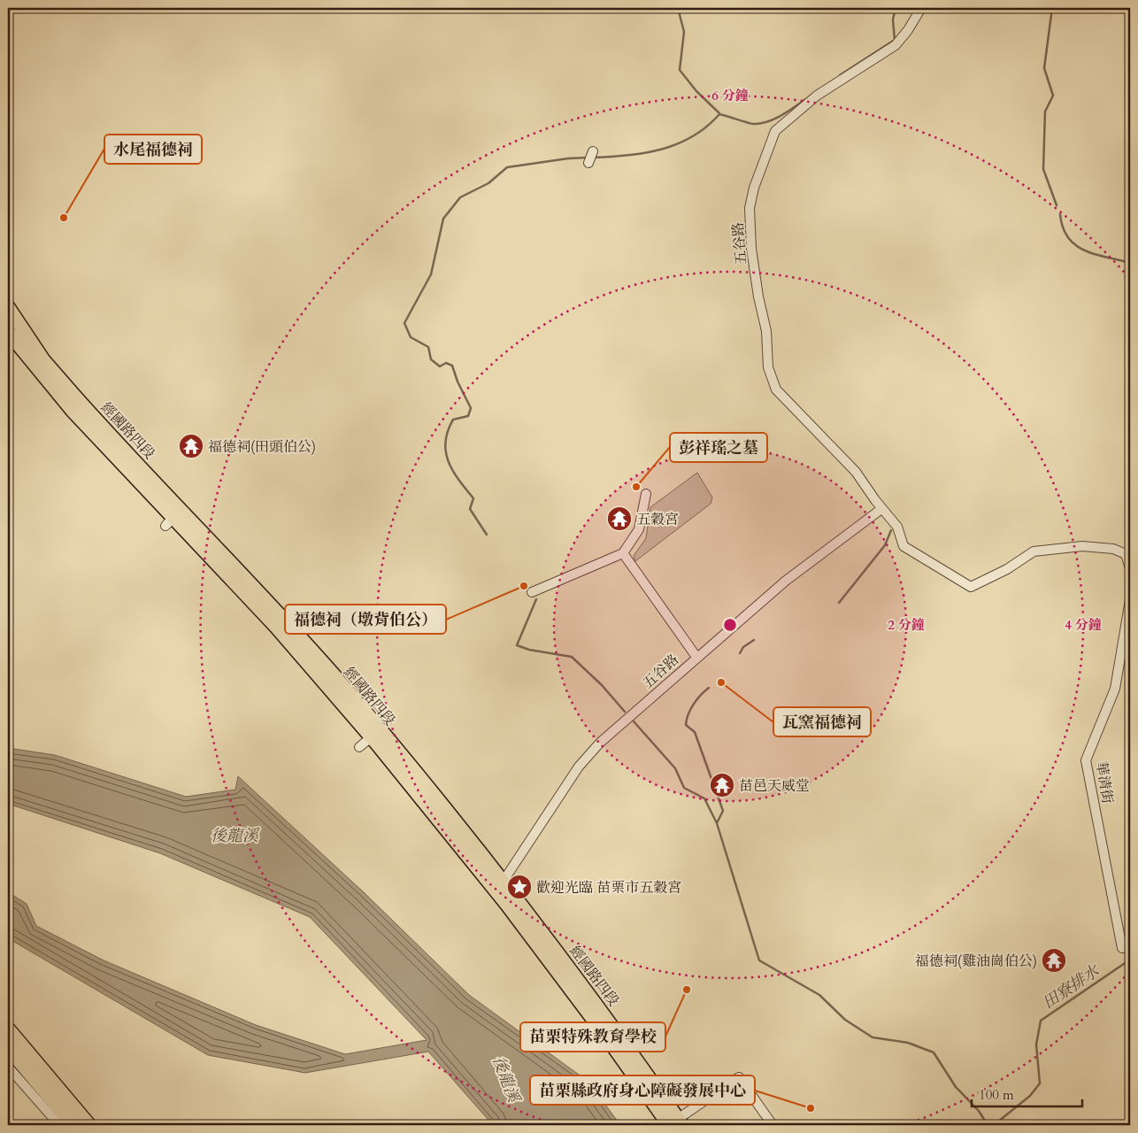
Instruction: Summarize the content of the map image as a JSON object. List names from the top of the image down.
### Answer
{
  "streets": {
    "main road": ["經國路四段"],
    "street": ["五谷路", "華清街"]
  },
  "crossings": [
    ["五谷路", "經國路四段"]
  ],
  "water": ["後龍溪", "田寮排水"],
  "places": {
    "other": [
      "水尾福德祠",
      "彭祥瑤之墓",
      "福德祠（墩背伯公）",
      "瓦窯福德祠",
      "苗栗特殊教育學校",
      "苗栗縣政府身心障礙發展中心"
    ],
    "temple": [
      "福德祠(田頭伯公)",
      "五穀宮",
      "苗邑天威堂",
      "福德祠(雞油崗伯公)"
    ],
    "place": ["歡迎光臨 苗栗市五穀宮"]
  },
  "scale_bar": "100 m",
  "rings": ["6 分鐘", "2 分鐘", "4 分鐘"]
}
